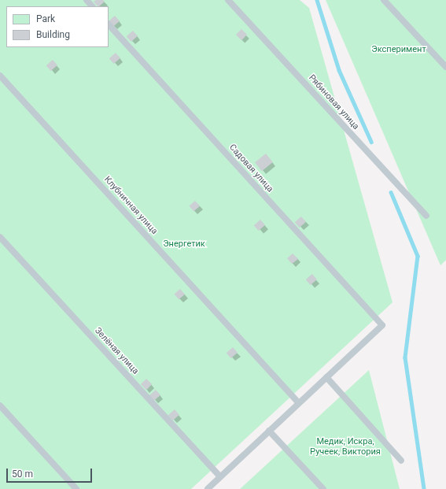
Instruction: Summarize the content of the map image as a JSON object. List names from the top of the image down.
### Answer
{
  "streets": {
    "lane": [
      "Рябиновая улица",
      "Садовая улица",
      "Клубничная улица",
      "Зелёная улица"
    ]
  },
  "parks": ["Эксперимент", "Энергетик", "Медик, Искра, Ручеек, Виктория"],
  "legend": ["Park", "Building"],
  "scale_bar": "50 m"
}
